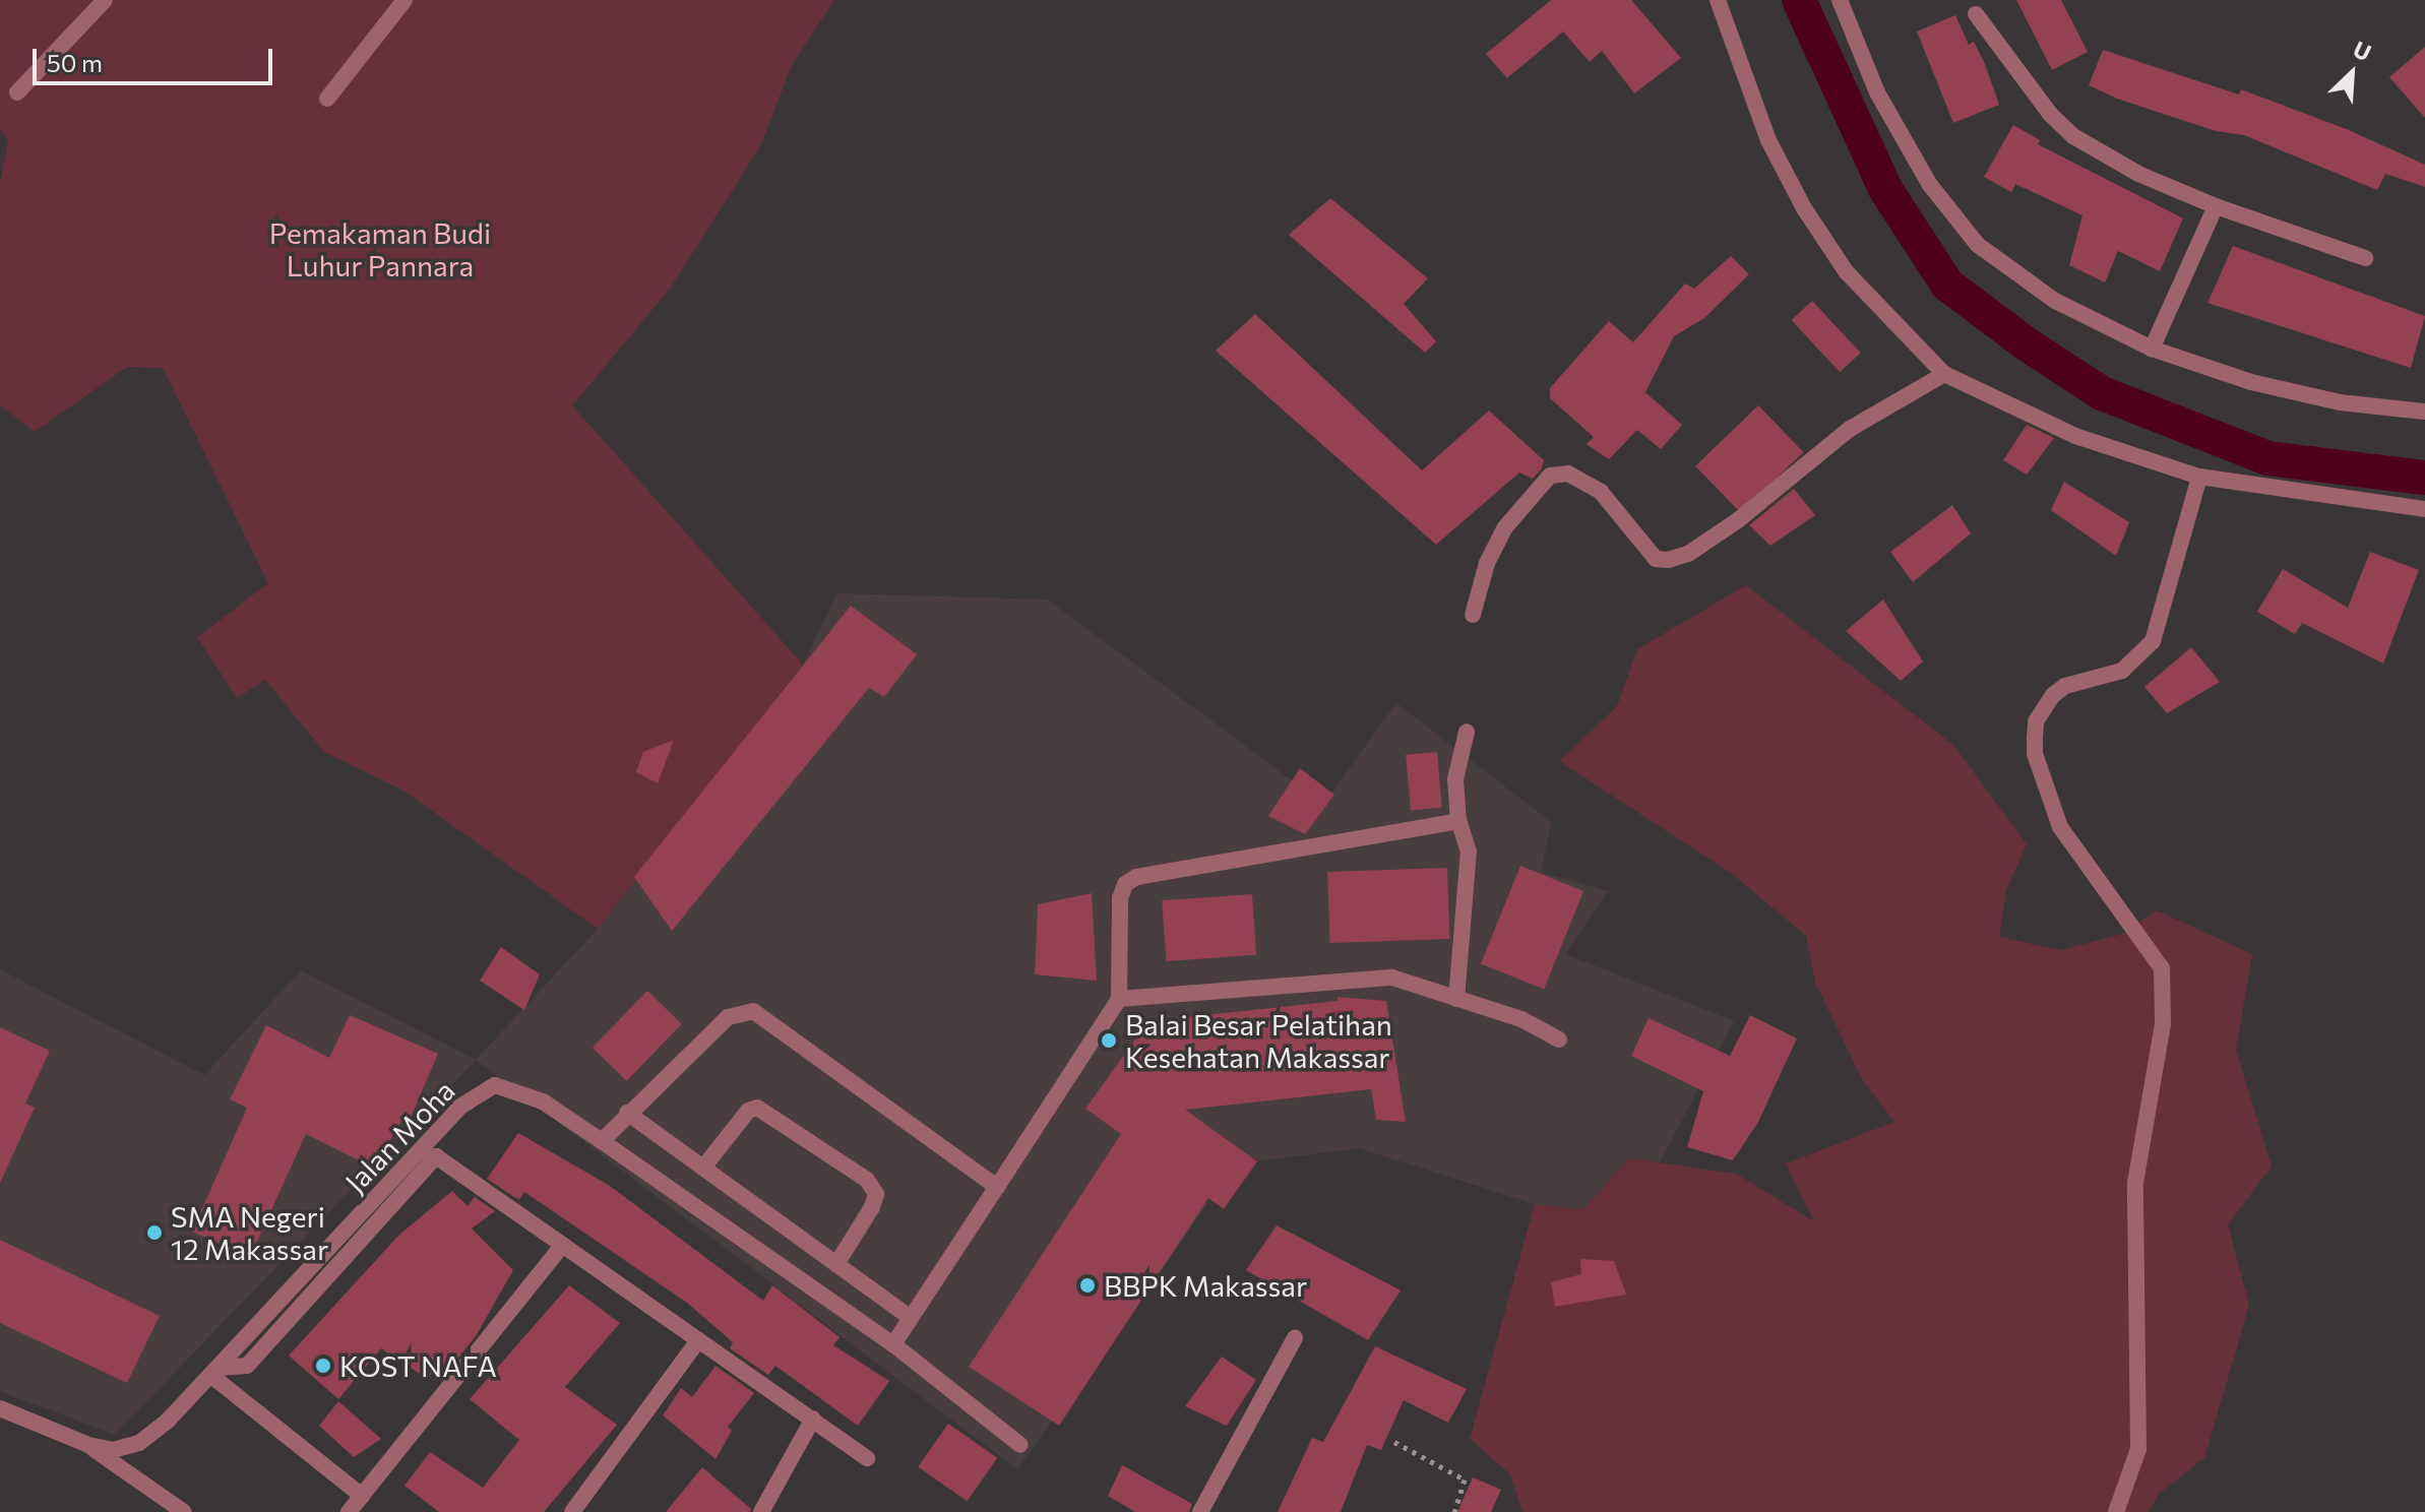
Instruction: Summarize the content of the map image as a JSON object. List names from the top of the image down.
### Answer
{
  "streets": {
    "street": ["Jalan Moha"]
  },
  "parks": ["Pemakaman Budi Luhur Pannara"],
  "places": [
    "Balai Besar Pelatihan Kesehatan Makassar",
    "SMA Negeri 12 Makassar",
    "BBPK Makassar",
    "KOST NAFA"
  ],
  "scale_bar": "50 m",
  "north": "top right"
}
